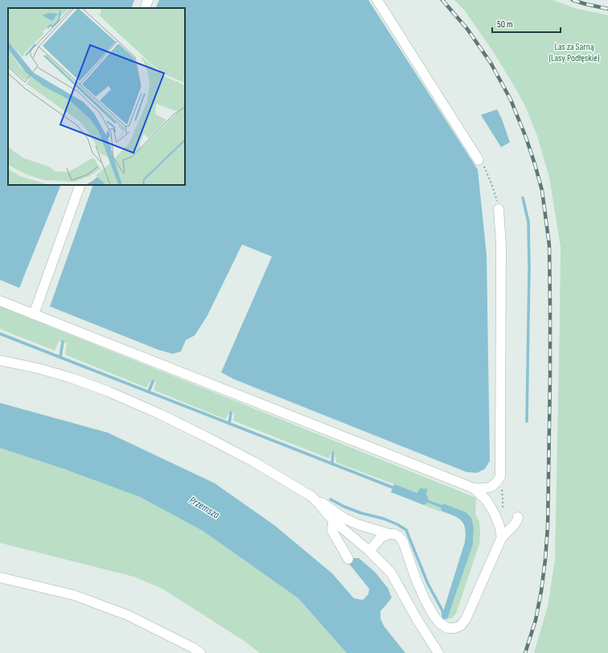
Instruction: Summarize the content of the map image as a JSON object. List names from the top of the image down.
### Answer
{
  "water": ["Przemsza"],
  "parks": ["Las za Sarną (Lasy Podłęskie)"],
  "scale_bar": "50 m"
}
